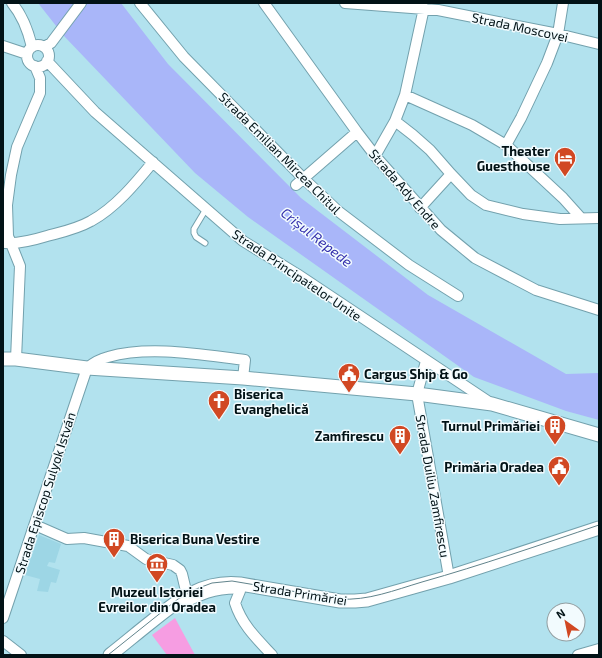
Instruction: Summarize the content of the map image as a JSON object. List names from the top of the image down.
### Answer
{
  "streets": {
    "street": [
      "Strada Moscovei",
      "Strada Emilian Mircea Chitul",
      "Strada Ady Endre",
      "Strada Principatelor Unite",
      "Strada Duiliu Zamfirescu",
      "Strada Episcop Sulyok István",
      "Strada Primăriei"
    ]
  },
  "crossings": [
    ["Strada Duiliu Zamfirescu", "Strada Primăriei"]
  ],
  "water": ["Crișul Repede"],
  "places": {
    "hotel": ["Theater Guesthouse"],
    "public building": ["Cargus Ship & Go", "Primăria Oradea"],
    "church": ["Biserica Evanghelică"],
    "building": ["Turnul Primăriei", "Zamfirescu", "Biserica Buna Vestire"],
    "museum": ["Muzeul Istoriei Evreilor din Oradea"]
  },
  "north": "top left"
}
